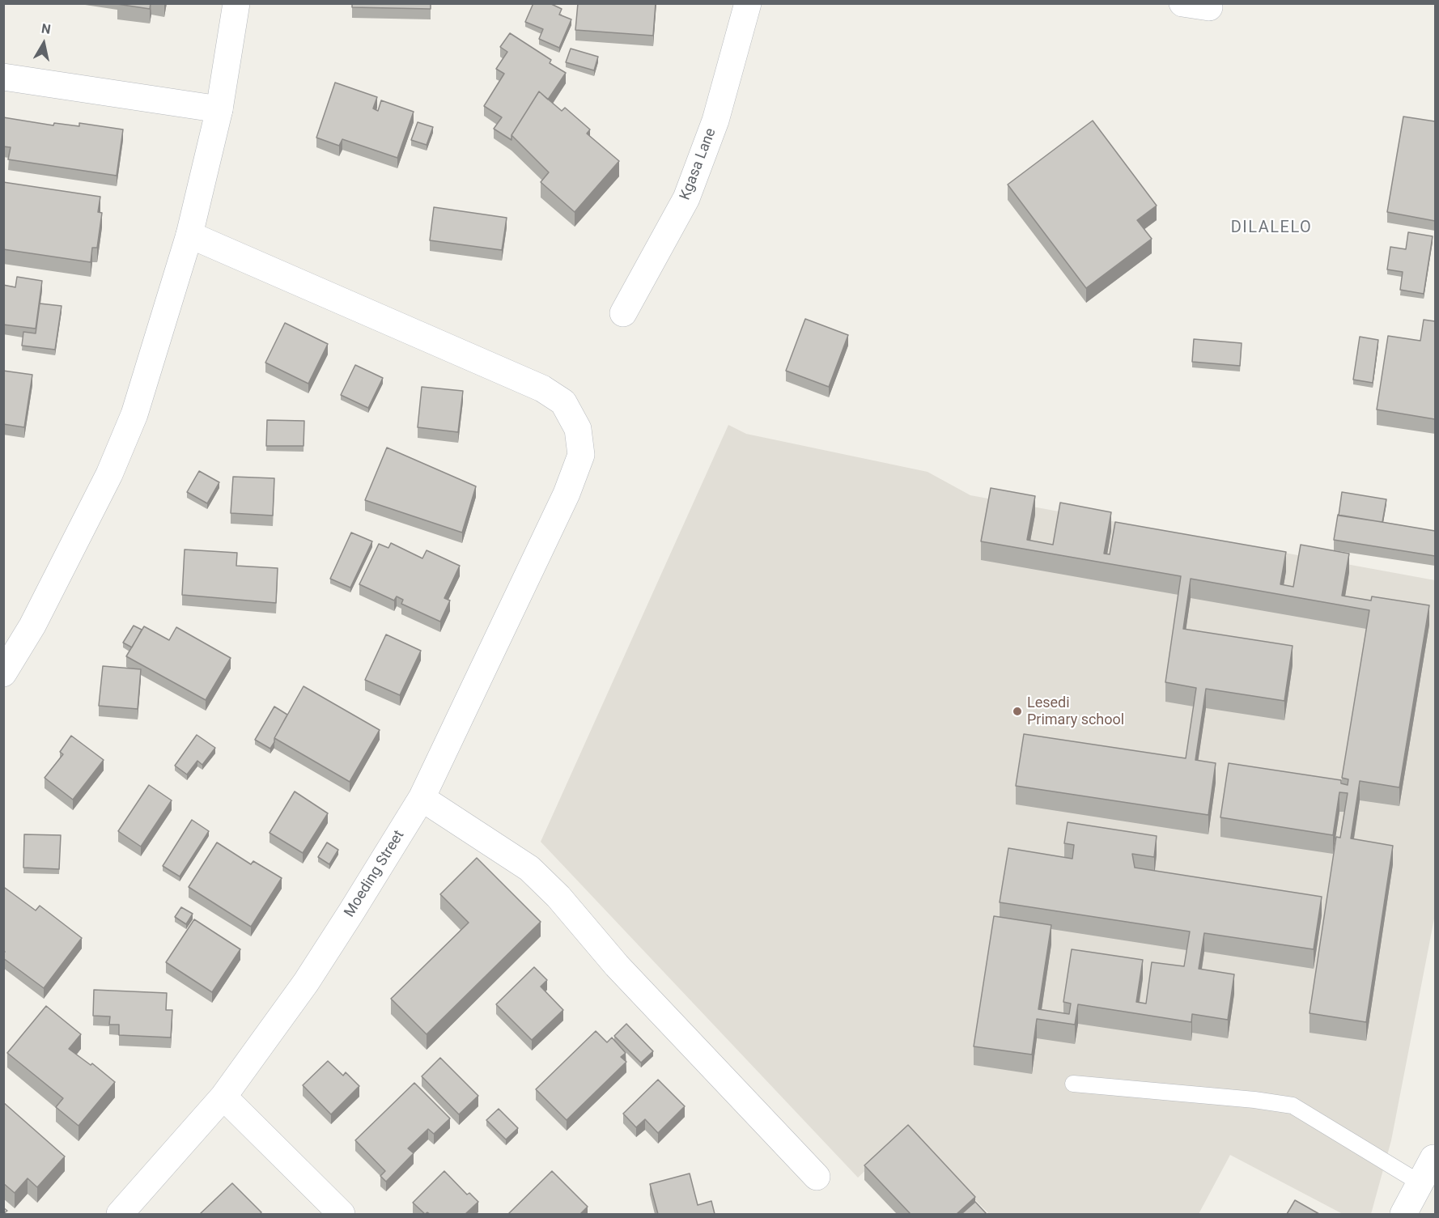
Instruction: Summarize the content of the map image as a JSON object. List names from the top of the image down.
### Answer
{
  "streets": {
    "street": ["Kgasa Lane", "Moeding Street"]
  },
  "districts": ["DILALELO"],
  "places": ["Lesedi Primary school"],
  "north": "top"
}
